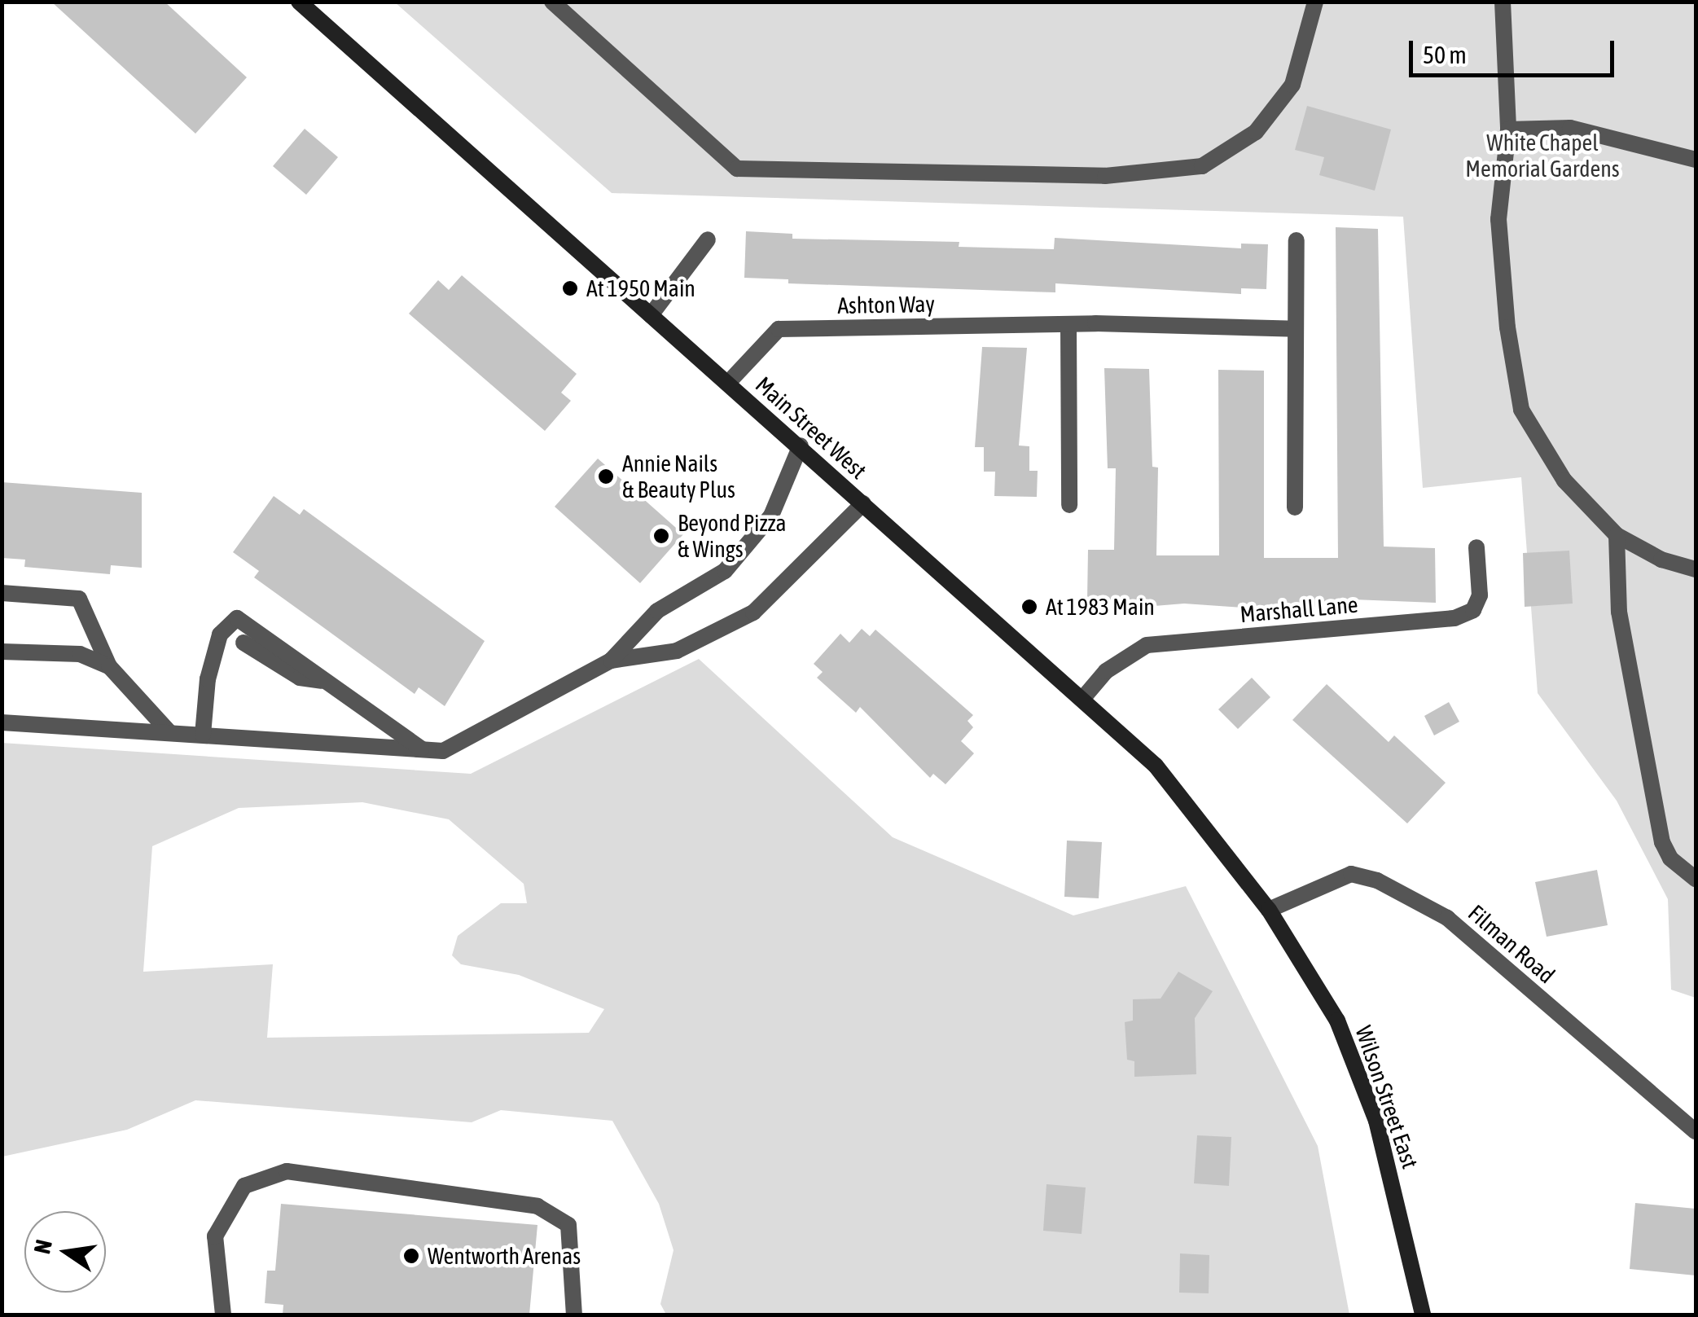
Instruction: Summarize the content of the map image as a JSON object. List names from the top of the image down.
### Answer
{
  "streets": {
    "main road": ["Main Street West", "Wilson Street East"],
    "street": ["Ashton Way", "Marshall Lane", "Filman Road"]
  },
  "crossings": [
    ["Ashton Way", "Main Street West"],
    ["Main Street West", "Marshall Lane"],
    ["Main Street West", "Filman Road"],
    ["Main Street West", "Wilson Street East"],
    ["Filman Road", "Wilson Street East"]
  ],
  "parks": ["White Chapel Memorial Gardens"],
  "places": [
    "At 1950 Main",
    "Annie Nails & Beauty Plus",
    "Beyond Pizza & Wings",
    "At 1983 Main",
    "Wentworth Arenas"
  ],
  "scale_bar": "50 m",
  "north": "left"
}
